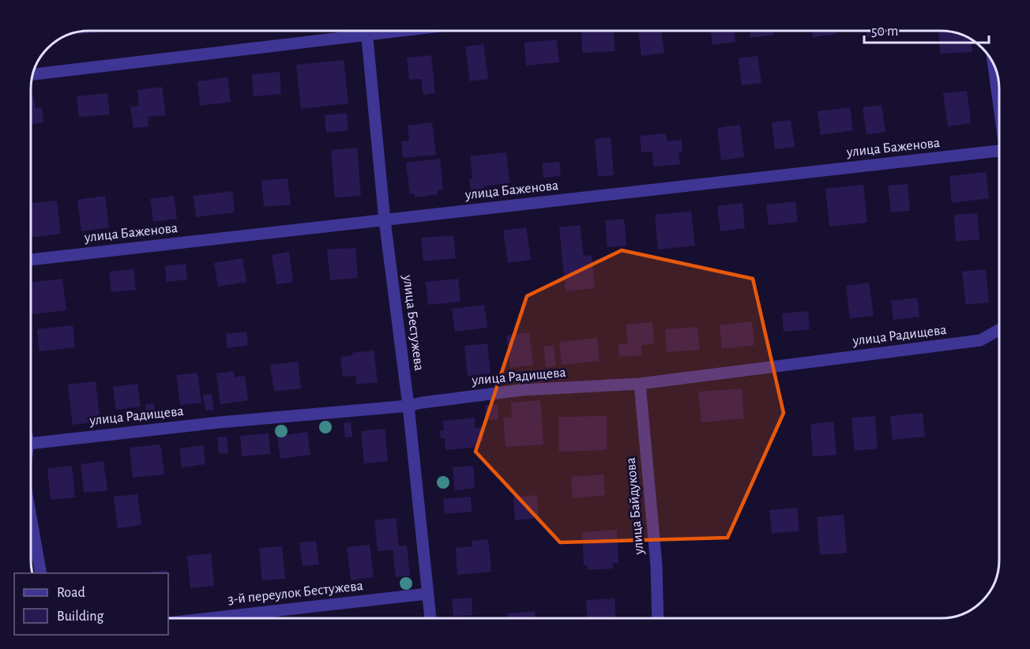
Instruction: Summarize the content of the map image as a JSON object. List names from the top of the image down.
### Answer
{
  "streets": {
    "street": [
      "улица Баженова",
      "улица Бестужева",
      "улица Радищева",
      "улица Байдукова",
      "3-й переулок Бестужева"
    ]
  },
  "crossings": [
    ["улица Баженова", "улица Бестужева"],
    ["улица Бестужева", "улица Радищева"],
    ["улица Бестужева", "3-й переулок Бестужева"],
    ["улица Радищева", "улица Байдукова"]
  ],
  "legend": ["Road", "Building"],
  "scale_bar": "50 m"
}
